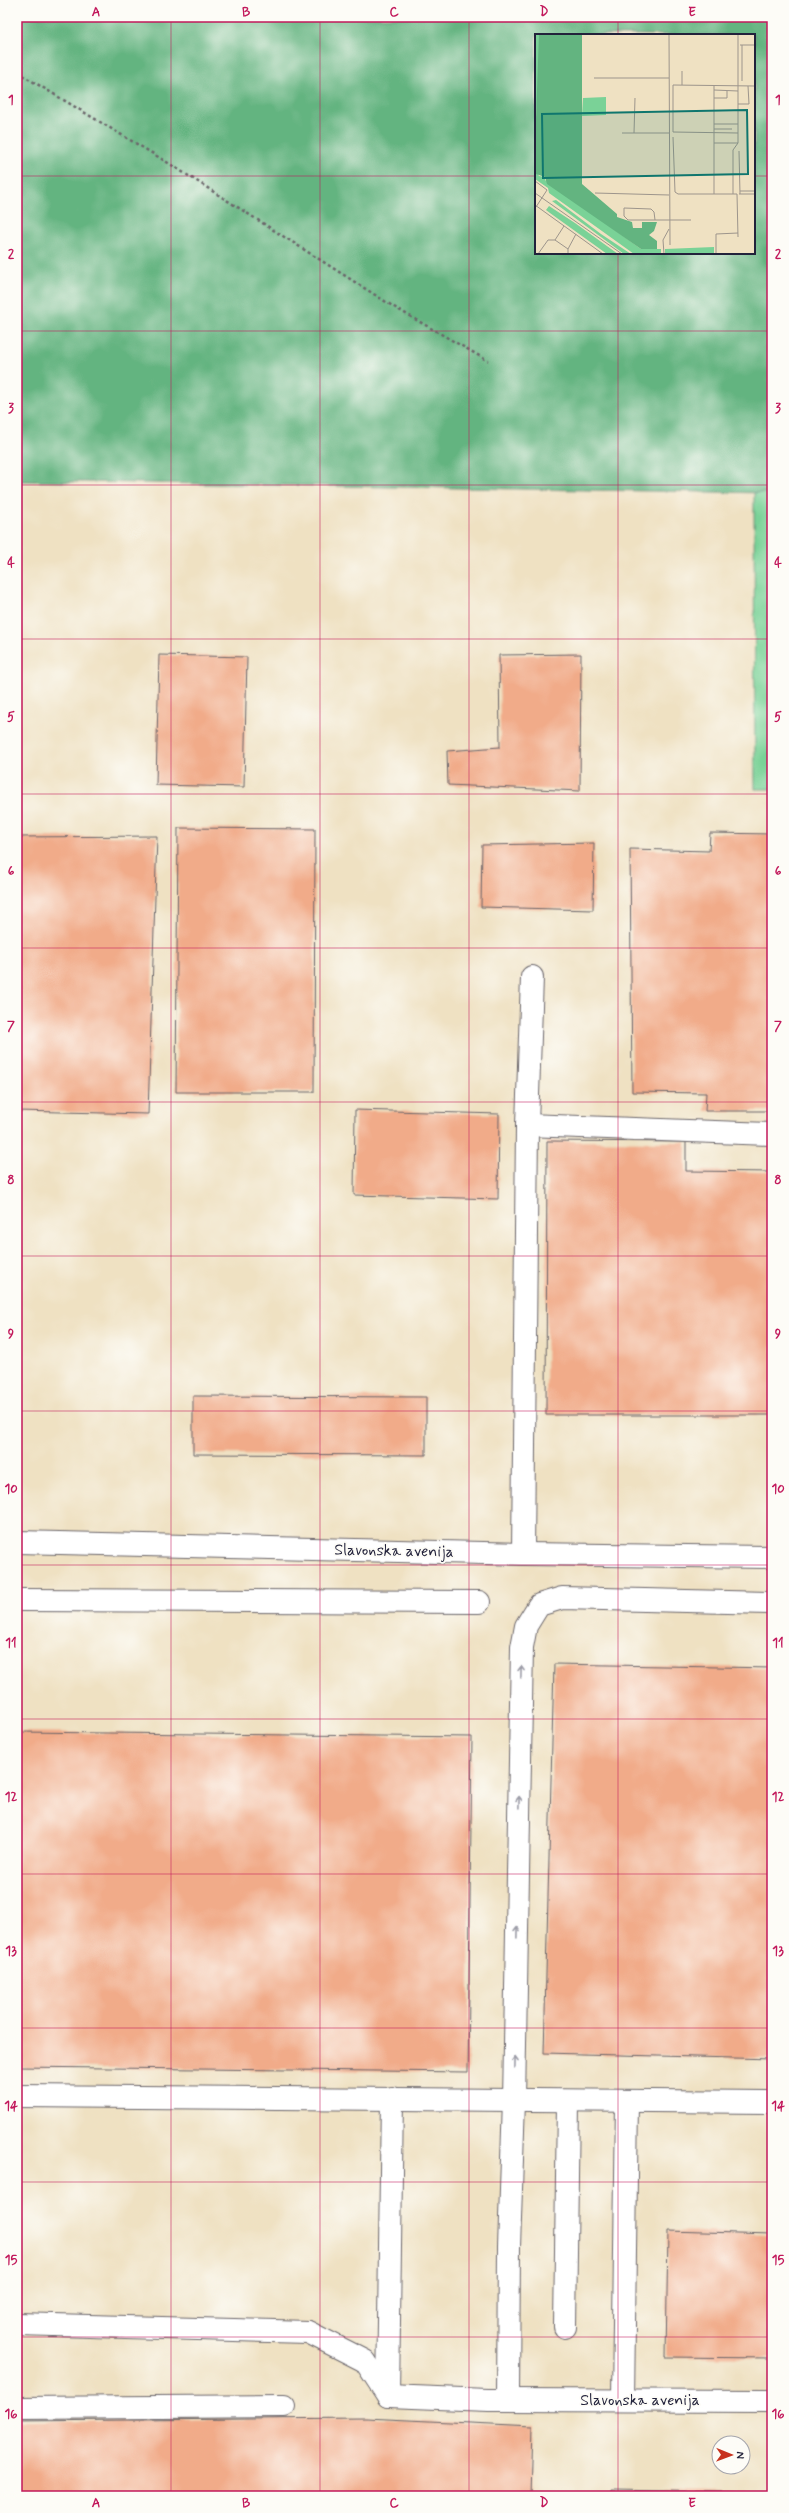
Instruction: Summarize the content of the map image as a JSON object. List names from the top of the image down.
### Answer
{
  "streets": {
    "street": ["Slavonska avenija"]
  },
  "north": "right",
  "grid": {
    "columns": [
      "A",
      "B",
      "C",
      "D",
      "E"
    ],
    "rows": [
      "1",
      "2",
      "3",
      "4",
      "5",
      "6",
      "7",
      "8",
      "9",
      "10",
      "11",
      "12",
      "13",
      "14",
      "15",
      "16"
    ]
  }
}
